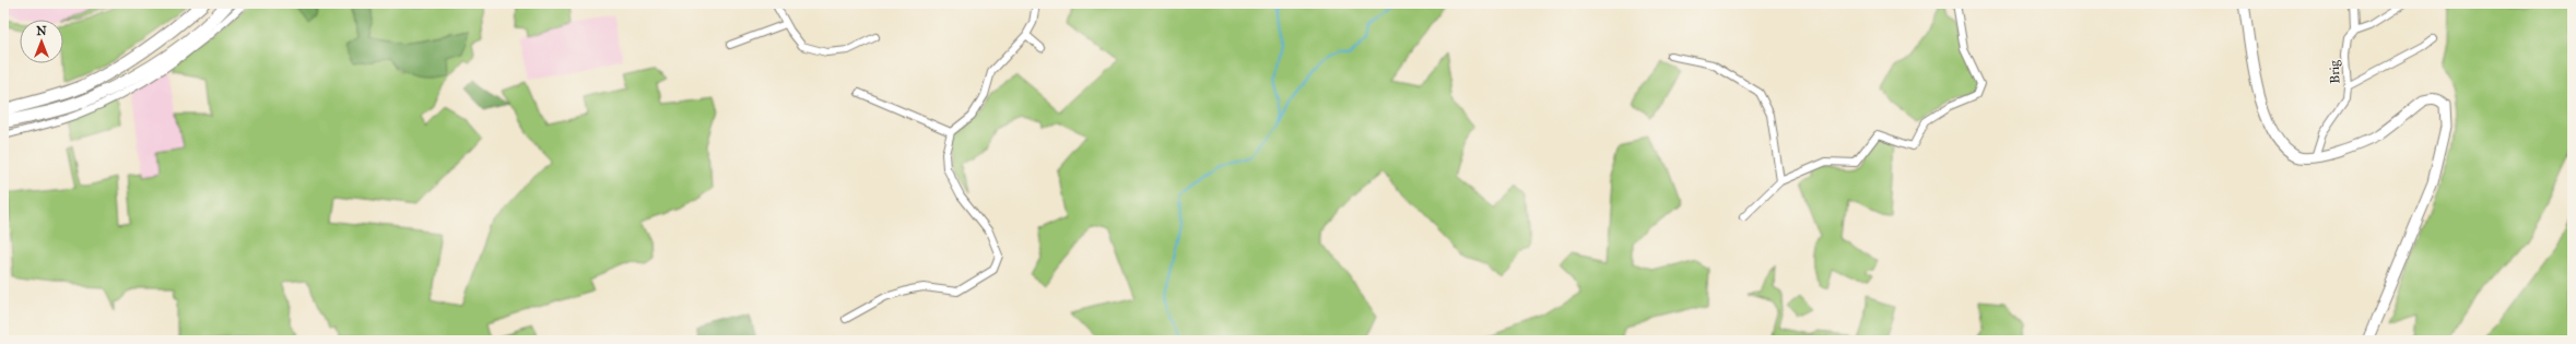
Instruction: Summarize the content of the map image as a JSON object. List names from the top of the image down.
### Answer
{
  "streets": {
    "street": ["Brig"]
  },
  "north": "top"
}
